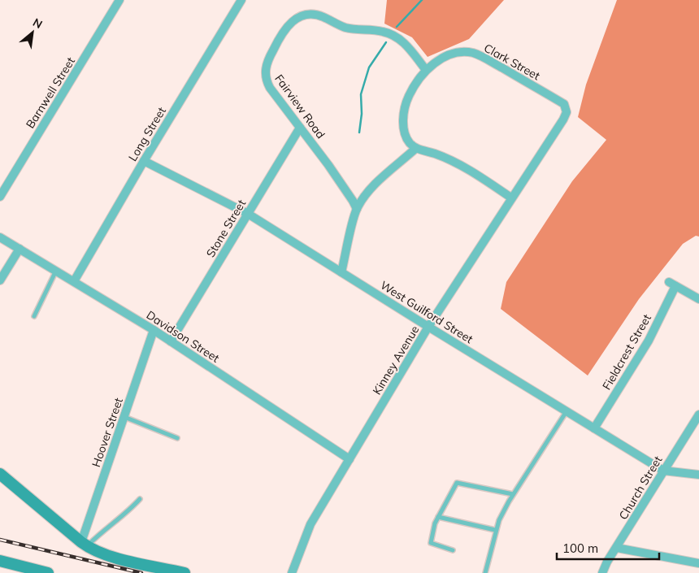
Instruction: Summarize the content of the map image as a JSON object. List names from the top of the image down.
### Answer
{
  "streets": {
    "street": [
      "Clark Street",
      "Barnwell Street",
      "Fairview Road",
      "Long Street",
      "Stone Street",
      "West Guilford Street",
      "Davidson Street",
      "Fieldcrest Street",
      "Kinney Avenue",
      "Hoover Street",
      "Church Street"
    ]
  },
  "crossings": [
    ["Clark Street", "Fairview Road"],
    ["Clark Street", "Kinney Avenue"],
    ["Fairview Road", "Stone Street"],
    ["Long Street", "West Guilford Street"],
    ["Long Street", "Davidson Street"],
    ["Stone Street", "West Guilford Street"],
    ["Stone Street", "Davidson Street"],
    ["West Guilford Street", "Fieldcrest Street"],
    ["West Guilford Street", "Kinney Avenue"],
    ["West Guilford Street", "Church Street"],
    ["Davidson Street", "Kinney Avenue"],
    ["Davidson Street", "Hoover Street"]
  ],
  "scale_bar": "100 m",
  "north": "top right"
}
